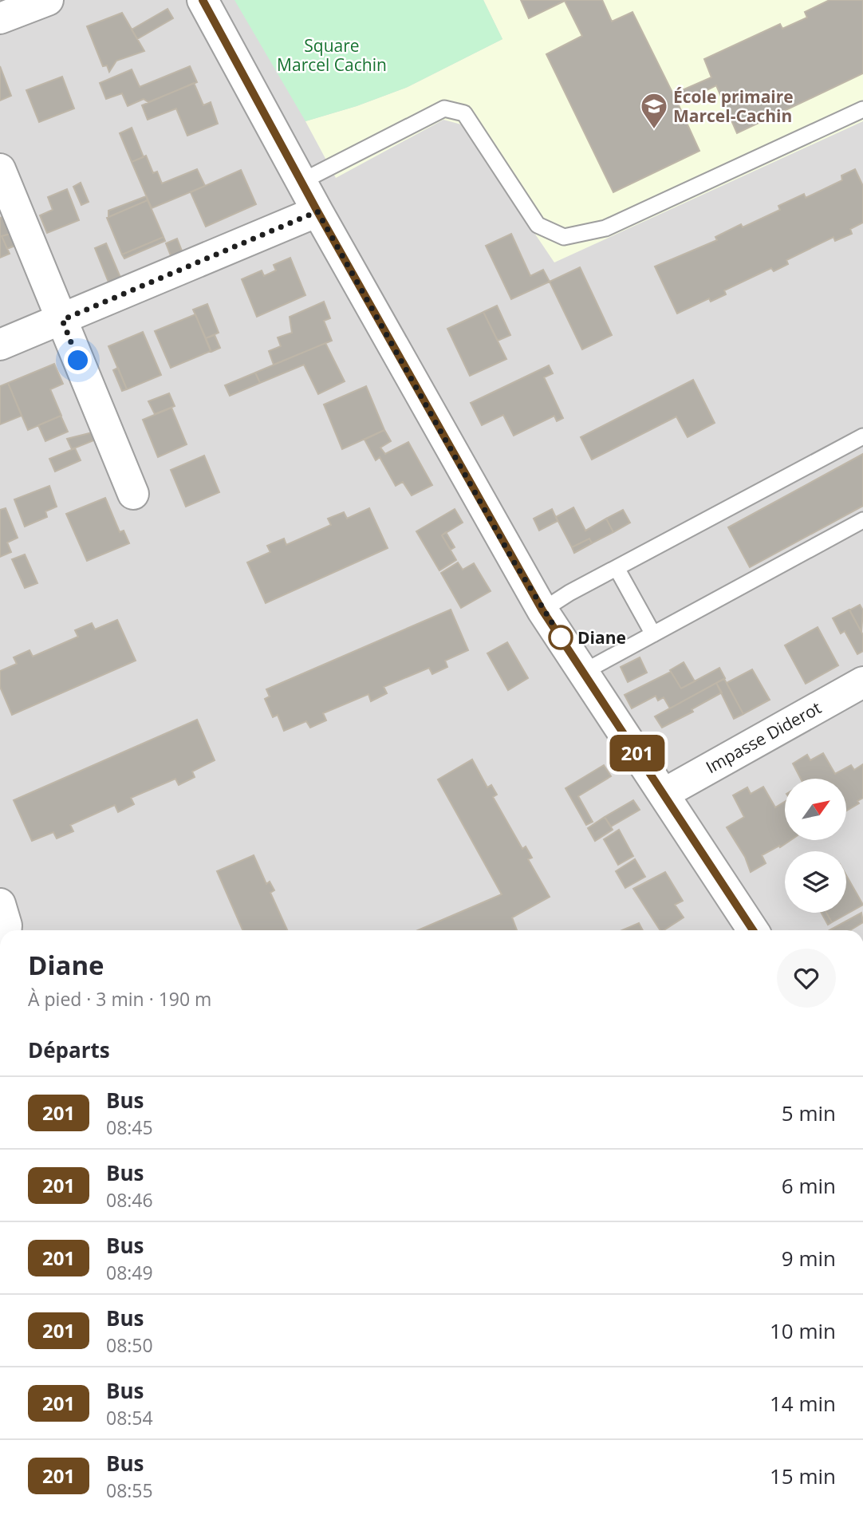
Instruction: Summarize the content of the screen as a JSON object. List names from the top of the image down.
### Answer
{
  "streets": {
    "street": ["Impasse Diderot"]
  },
  "parks": ["Square Marcel Cachin"],
  "places": {
    "school or university": ["École primaire Marcel-Cachin"],
    "other": ["Diane"]
  },
  "lines": ["bus line 201"],
  "north": "top right",
  "page": {
    "on_map": "201",
    "heading": [
      ["Diane", "À pied · 3 min · 190 m"],
      "Départs"
    ],
    "list": [
      {
        "mark": "201",
        "name": "Bus",
        "note": "08:45",
        "value": "5 min"
      },
      {
        "mark": "201",
        "name": "Bus",
        "note": "08:46",
        "value": "6 min"
      },
      {
        "mark": "201",
        "name": "Bus",
        "note": "08:49",
        "value": "9 min"
      },
      {
        "mark": "201",
        "name": "Bus",
        "note": "08:50",
        "value": "10 min"
      },
      {
        "mark": "201",
        "name": "Bus",
        "note": "08:54",
        "value": "14 min"
      },
      {
        "mark": "201",
        "name": "Bus",
        "note": "08:55",
        "value": "15 min"
      }
    ]
  }
}
